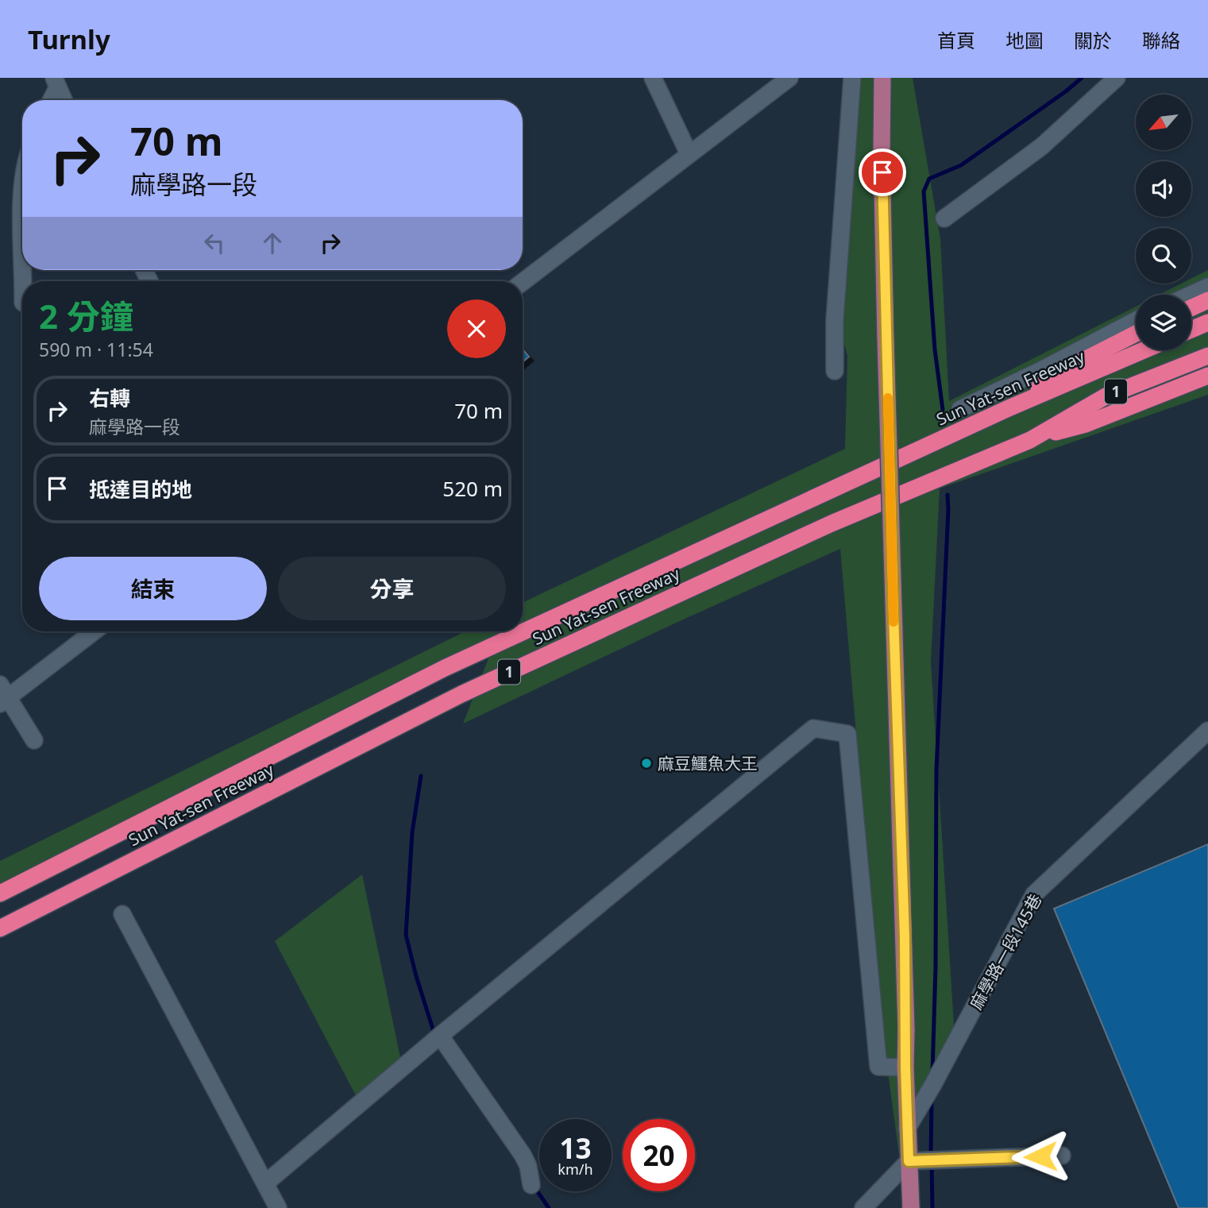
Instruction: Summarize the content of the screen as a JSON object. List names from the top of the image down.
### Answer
{
  "streets": {
    "highway": ["Sun Yat-sen Freeway", "1"],
    "lane": ["麻學路一段145巷"]
  },
  "places": ["麻豆鱷魚大王"],
  "north": "bottom left",
  "page": {
    "header": "Turnly",
    "nav": [
      "首頁",
      "地圖",
      "關於",
      "聯絡"
    ],
    "turn": ["70 m", "麻學路一段"],
    "heading": ["2 分鐘", "590 m · 11:54"],
    "list": [
      {
        "name": "右轉",
        "note": "麻學路一段",
        "value": "70 m"
      },
      {
        "name": "抵達目的地",
        "value": "520 m"
      }
    ],
    "buttons": ["結束", "分享"],
    "speed": "13 km/h",
    "limit": "20"
  }
}
